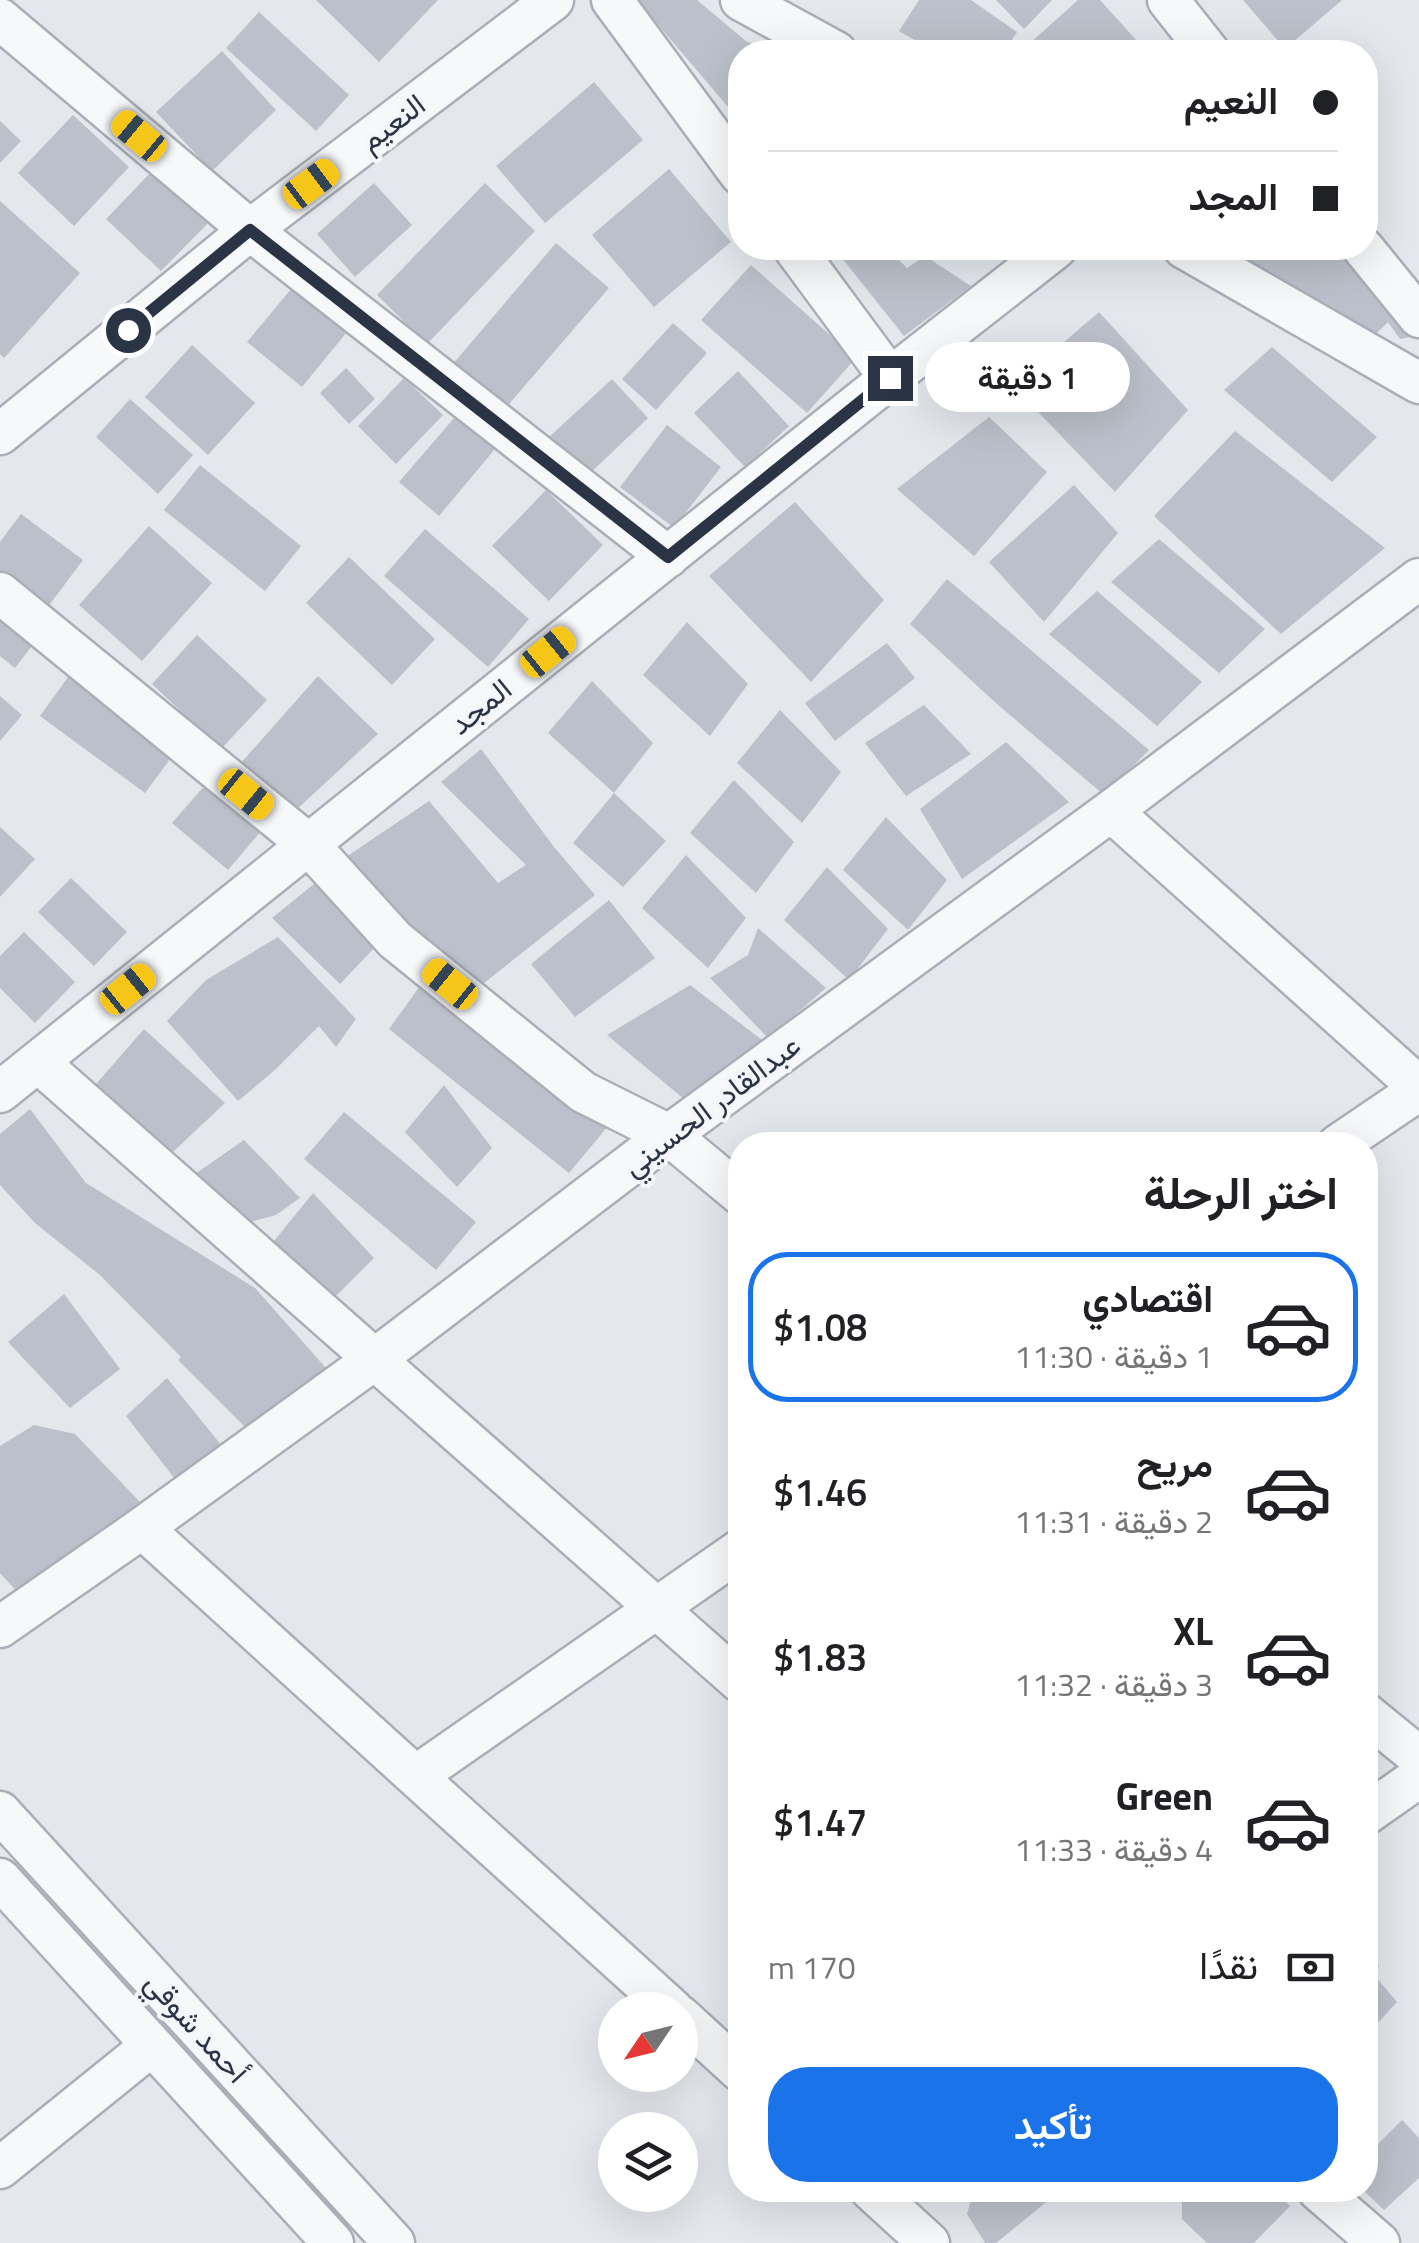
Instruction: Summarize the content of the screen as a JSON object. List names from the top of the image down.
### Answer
{
  "streets": {
    "street": [
      "النعيم",
      "المجد",
      "عبدالقادر الحسيني",
      "أحمد شوقي"
    ]
  },
  "north": "bottom left",
  "page": {
    "banner": ["النعيم", "المجد"],
    "bubble": "1 دقيقة",
    "heading": "اختر الرحلة",
    "list": [
      {
        "name": "اقتصادي",
        "note": "1 دقيقة · 11:30",
        "value": "$1.08"
      },
      {
        "name": "مريح",
        "note": "2 دقيقة · 11:31",
        "value": "$1.46"
      },
      {
        "name": "XL",
        "note": "3 دقيقة · 11:32",
        "value": "$1.83"
      },
      {
        "name": "Green",
        "note": "4 دقيقة · 11:33",
        "value": "$1.47"
      }
    ],
    "pay": ["نقدًا", "170 m"],
    "buttons": "تأكيد"
  }
}
